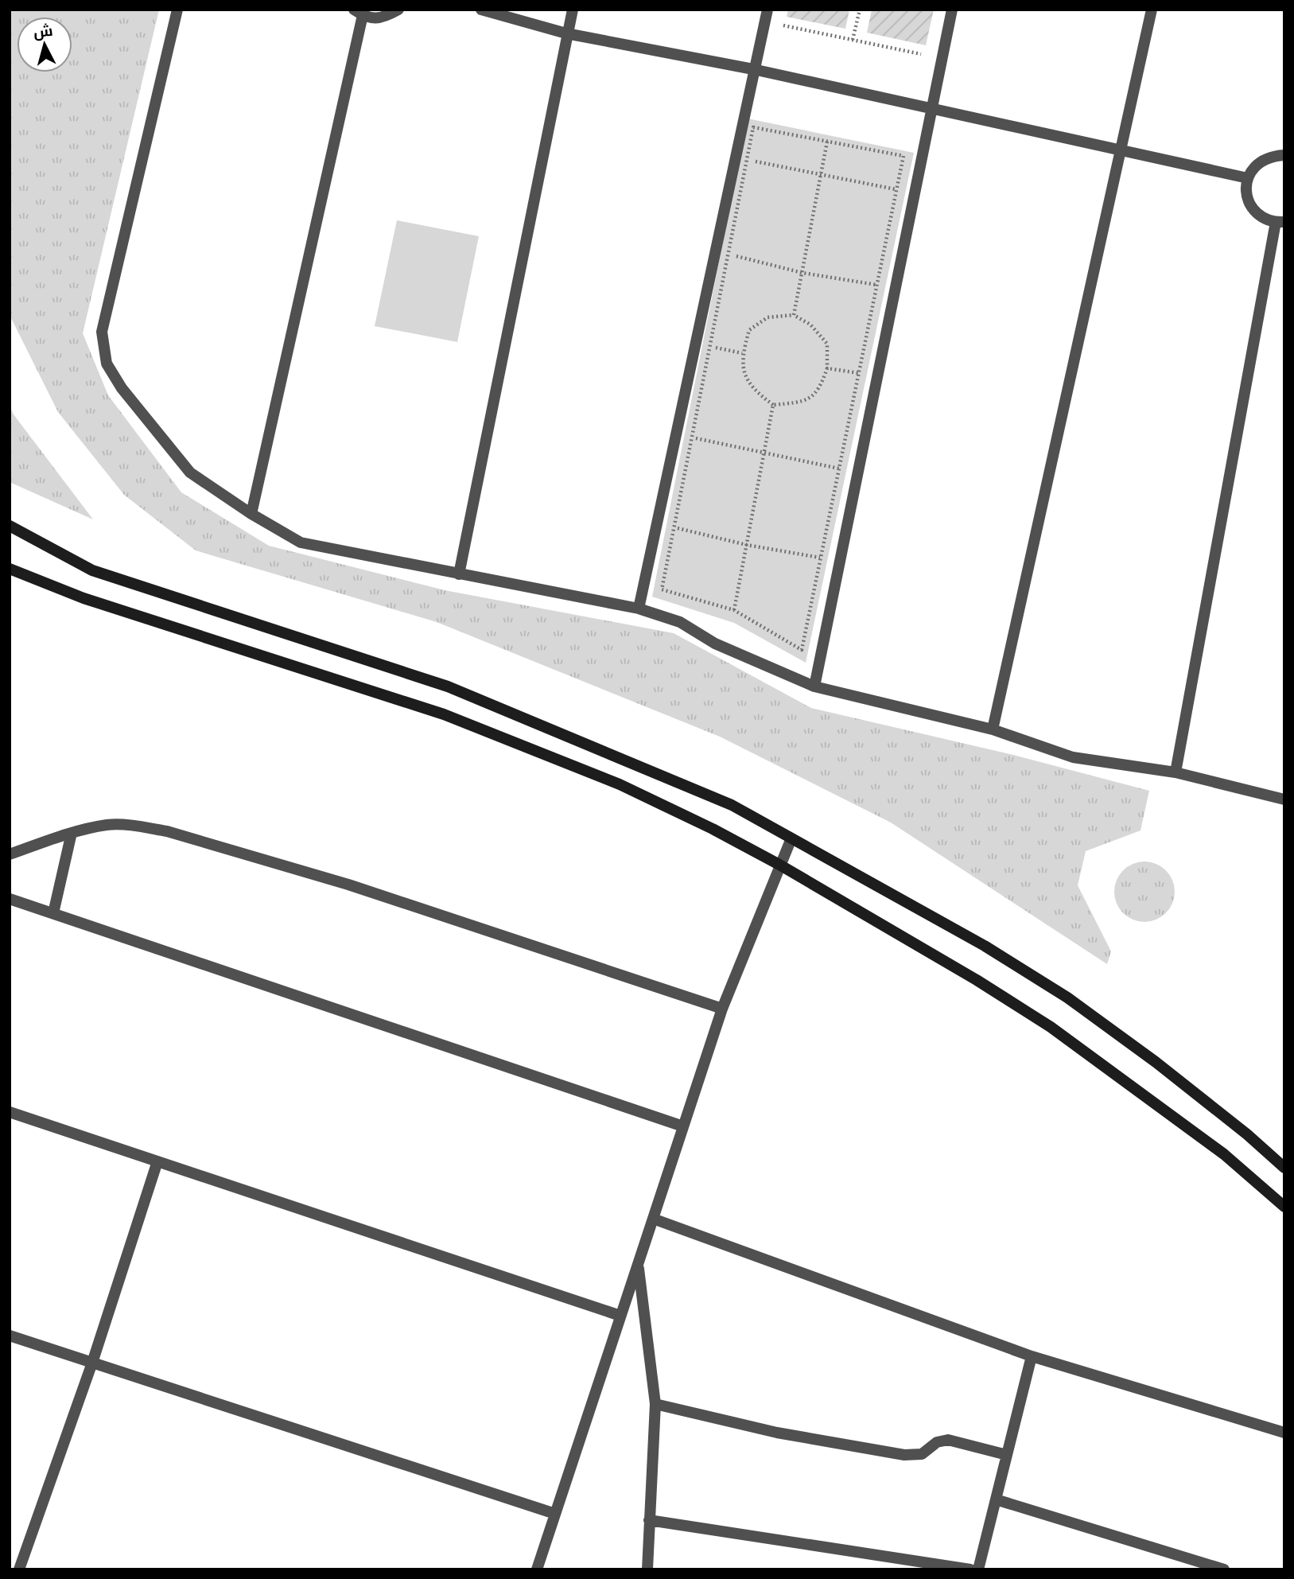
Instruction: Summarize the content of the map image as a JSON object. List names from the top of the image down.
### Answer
{
  "north": "top"
}
